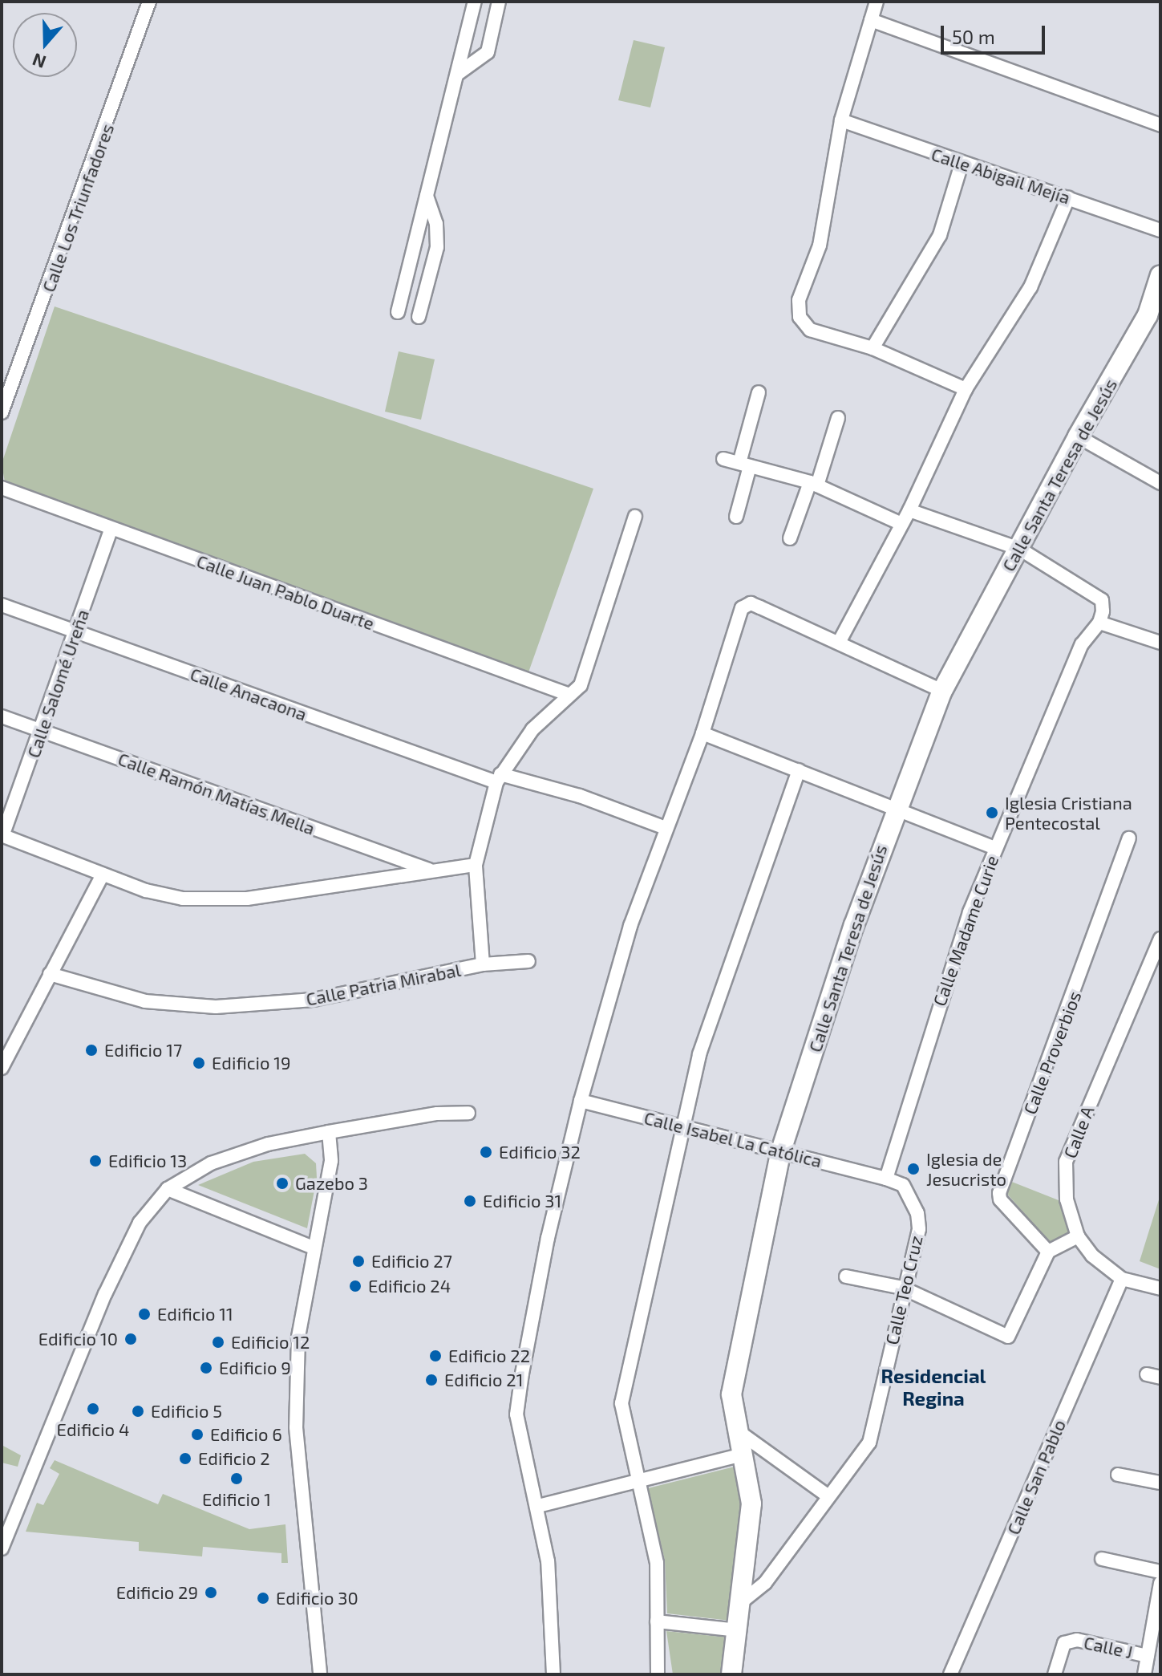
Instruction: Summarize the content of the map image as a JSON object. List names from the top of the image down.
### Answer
{
  "streets": {
    "street": [
      "Calle Abigail Mejía",
      "Calle Los Triunfadores",
      "Calle Santa Teresa de Jesús",
      "Calle Juan Pablo Duarte",
      "Calle Salomé Ureña",
      "Calle Anacaona",
      "Calle Ramón Matías Mella",
      "Calle Madame Curie",
      "Calle Patria Mirabal",
      "Calle Proverbios",
      "Calle A",
      "Calle Isabel La Católica",
      "Calle Teo Cruz",
      "Calle San Pablo",
      "Calle J"
    ]
  },
  "crossings": [
    ["Calle Santa Teresa de Jesús", "Calle Isabel La Católica"],
    ["Calle Santa Teresa de Jesús", "Calle Teo Cruz"],
    ["Calle Juan Pablo Duarte", "Calle Salomé Ureña"],
    ["Calle Salomé Ureña", "Calle Anacaona"],
    ["Calle Salomé Ureña", "Calle Ramón Matías Mella"],
    ["Calle Madame Curie", "Calle Isabel La Católica"],
    ["Calle Madame Curie", "Calle Teo Cruz"],
    ["Calle A", "Calle San Pablo"],
    ["Calle Isabel La Católica", "Calle Teo Cruz"]
  ],
  "districts": ["Residencial Regina"],
  "places": [
    "Iglesia Cristiana Pentecostal",
    "Edificio 17",
    "Edificio 19",
    "Edificio 32",
    "Edificio 13",
    "Iglesia de Jesucristo",
    "Gazebo 3",
    "Edificio 31",
    "Edificio 27",
    "Edificio 24",
    "Edificio 11",
    "Edificio 10",
    "Edificio 12",
    "Edificio 22",
    "Edificio 9",
    "Edificio 21",
    "Edificio 4",
    "Edificio 5",
    "Edificio 6",
    "Edificio 2",
    "Edificio 1",
    "Edificio 29",
    "Edificio 30"
  ],
  "scale_bar": "50 m",
  "north": "bottom"
}
